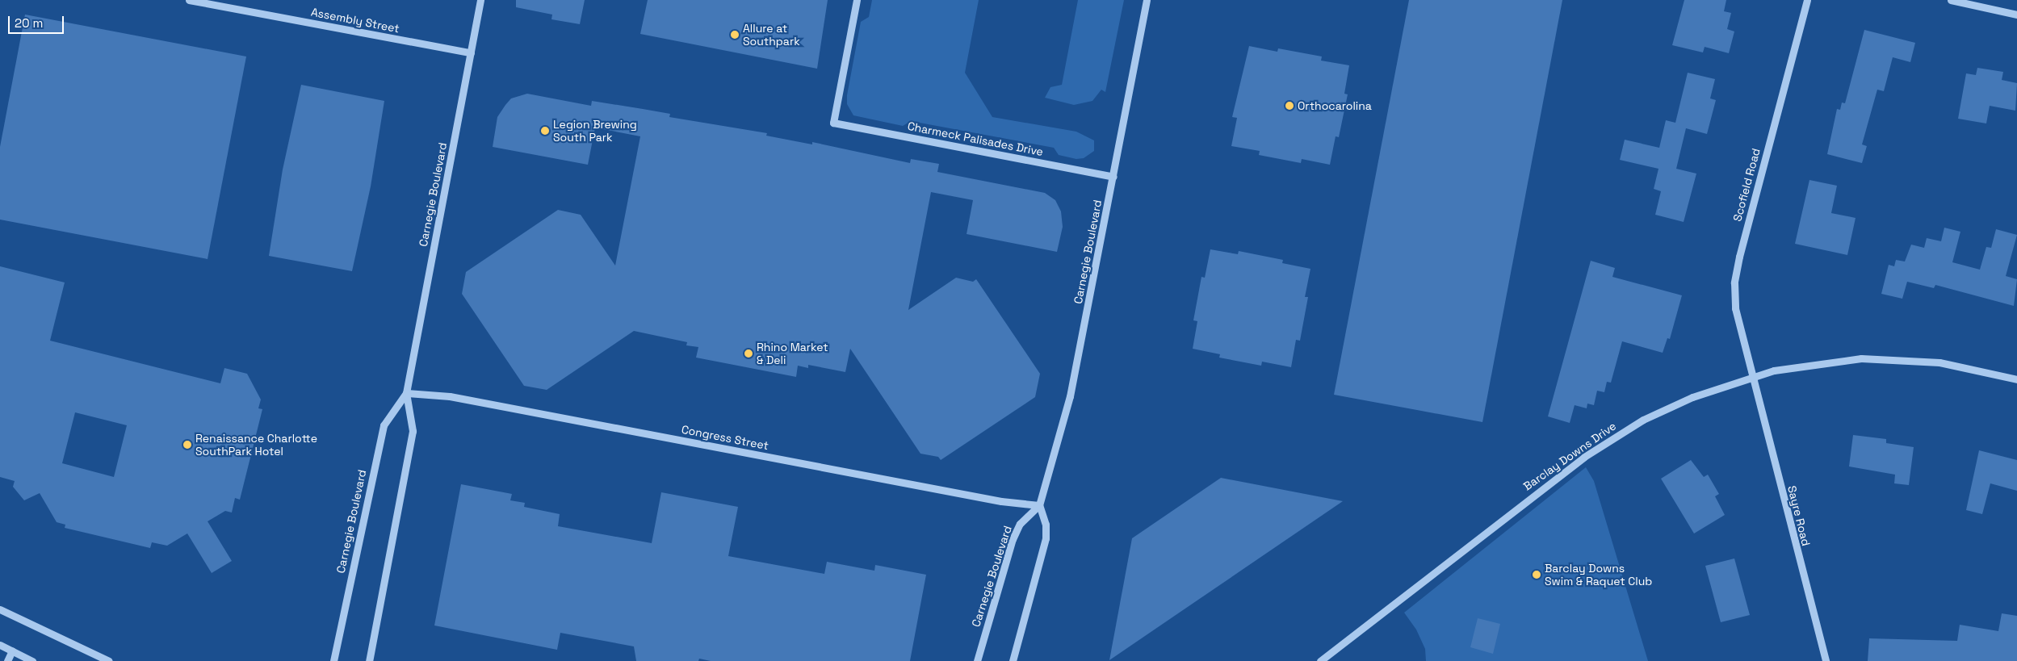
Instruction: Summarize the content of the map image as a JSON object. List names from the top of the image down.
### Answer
{
  "streets": {
    "street": [
      "Assembly Street",
      "Charmeck Palisades Drive",
      "Scofield Road",
      "Carnegie Boulevard",
      "Congress Street",
      "Barclay Downs Drive",
      "Sayre Road"
    ]
  },
  "crossings": [
    ["Assembly Street", "Carnegie Boulevard"],
    ["Charmeck Palisades Drive", "Carnegie Boulevard"],
    ["Scofield Road", "Barclay Downs Drive"],
    ["Scofield Road", "Sayre Road"],
    ["Carnegie Boulevard", "Congress Street"],
    ["Barclay Downs Drive", "Sayre Road"]
  ],
  "places": [
    "Allure at Southpark",
    "Orthocarolina",
    "Legion Brewing South Park",
    "Rhino Market & Deli",
    "Renaissance Charlotte SouthPark Hotel",
    "Barclay Downs Swim & Raquet Club"
  ],
  "scale_bar": "20 m"
}
